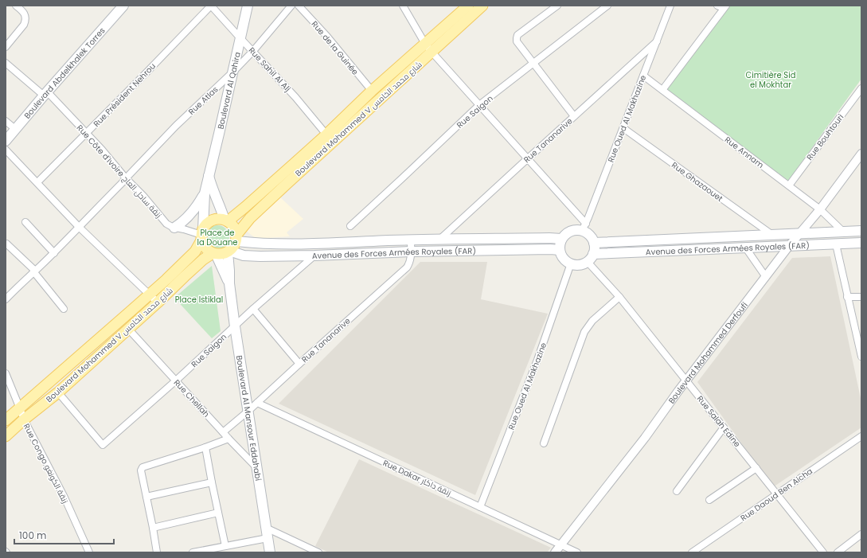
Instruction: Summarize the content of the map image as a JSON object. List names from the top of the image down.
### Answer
{
  "streets": {
    "main road": [
      "Boulevard Abdelkhalek Torres",
      "Boulevard Al Qahira",
      "Boulevard Mohammed V شارع محمد الخامس",
      "Avenue des Forces Armées Royales (FAR)",
      "Boulevard Al Mansour Eddahabi"
    ],
    "street": [
      "Rue de la Guinée",
      "Rue Sahil Al Alj",
      "Rue Président Nehrou",
      "Rue Atlas",
      "Rue Saigon",
      "Rue Oued Al Makhazine",
      "Rue Bouhtouri",
      "Rue Tananarive",
      "Rue Annam",
      "Rue Côte d'Ivoire زنقة ساحل العاج",
      "Rue Ghazaouet",
      "Boulevard Mohammed Derfoufi",
      "Rue Chellah",
      "Rue Salah Edine",
      "Rue Congo زنقة الكونغو",
      "Rue Dakar زنقة داكار",
      "Rue Daoud Ben Aicha"
    ]
  },
  "crossings": [
    ["Rue de la Guinée", "Boulevard Mohammed V شارع محمد الخامس"],
    ["Rue Sahil Al Alj", "Boulevard Al Qahira"],
    ["Rue Sahil Al Alj", "Rue Président Nehrou"],
    ["Rue Sahil Al Alj", "Rue Atlas"],
    ["Rue Sahil Al Alj", "Boulevard Mohammed V شارع محمد الخامس"],
    ["Boulevard Abdelkhalek Torres", "Rue Côte d'Ivoire زنقة ساحل العاج"],
    ["Boulevard Al Qahira", "Rue Atlas"],
    ["Boulevard Al Qahira", "Boulevard Mohammed V شارع محمد الخامس"],
    ["Boulevard Al Qahira", "Rue Côte d'Ivoire زنقة ساحل العاج"],
    ["Boulevard Al Qahira", "Avenue des Forces Armées Royales (FAR)"],
    ["Rue Président Nehrou", "Rue Côte d'Ivoire زنقة ساحل العاج"],
    ["Rue Atlas", "Rue Côte d'Ivoire زنقة ساحل العاج"],
    ["Rue Saigon", "Boulevard Mohammed V شارع محمد الخامس"],
    ["Rue Saigon", "Avenue des Forces Armées Royales (FAR)"],
    ["Rue Saigon", "Rue Chellah"],
    ["Rue Saigon", "Boulevard Al Mansour Eddahabi"],
    ["Boulevard Mohammed V شارع محمد الخامس", "Rue Côte d'Ivoire زنقة ساحل العاج"],
    ["Boulevard Mohammed V شارع محمد الخامس", "Avenue des Forces Armées Royales (FAR)"],
    ["Boulevard Mohammed V شارع محمد الخامس", "Rue Chellah"],
    ["Boulevard Mohammed V شارع محمد الخامس", "Rue Congo زنقة الكونغو"],
    ["Rue Oued Al Makhazine", "Rue Tananarive"],
    ["Rue Oued Al Makhazine", "Rue Annam"],
    ["Rue Oued Al Makhazine", "Rue Ghazaouet"],
    ["Rue Oued Al Makhazine", "Avenue des Forces Armées Royales (FAR)"],
    ["Rue Oued Al Makhazine", "Rue Salah Edine"],
    ["Rue Oued Al Makhazine", "Rue Dakar زنقة داكار"],
    ["Rue Bouhtouri", "Rue Annam"],
    ["Rue Tananarive", "Avenue des Forces Armées Royales (FAR)"],
    ["Rue Tananarive", "Rue Chellah"],
    ["Rue Tananarive", "Boulevard Al Mansour Eddahabi"],
    ["Rue Tananarive", "Rue Dakar زنقة داكار"],
    ["Rue Annam", "Avenue des Forces Armées Royales (FAR)"],
    ["Rue Annam", "Boulevard Mohammed Derfoufi"],
    ["Rue Côte d'Ivoire زنقة ساحل العاج", "Avenue des Forces Armées Royales (FAR)"],
    ["Rue Ghazaouet", "Avenue des Forces Armées Royales (FAR)"],
    ["Avenue des Forces Armées Royales (FAR)", "Boulevard Mohammed Derfoufi"],
    ["Avenue des Forces Armées Royales (FAR)", "Rue Salah Edine"],
    ["Boulevard Mohammed Derfoufi", "Rue Salah Edine"],
    ["Boulevard Mohammed Derfoufi", "Rue Dakar زنقة داكار"],
    ["Rue Chellah", "Boulevard Al Mansour Eddahabi"],
    ["Rue Salah Edine", "Rue Daoud Ben Aicha"]
  ],
  "parks": ["Cimitière Sid el Mokhtar", "Place de la Douane", "Place Istiklal"],
  "scale_bar": "100 m"
}
